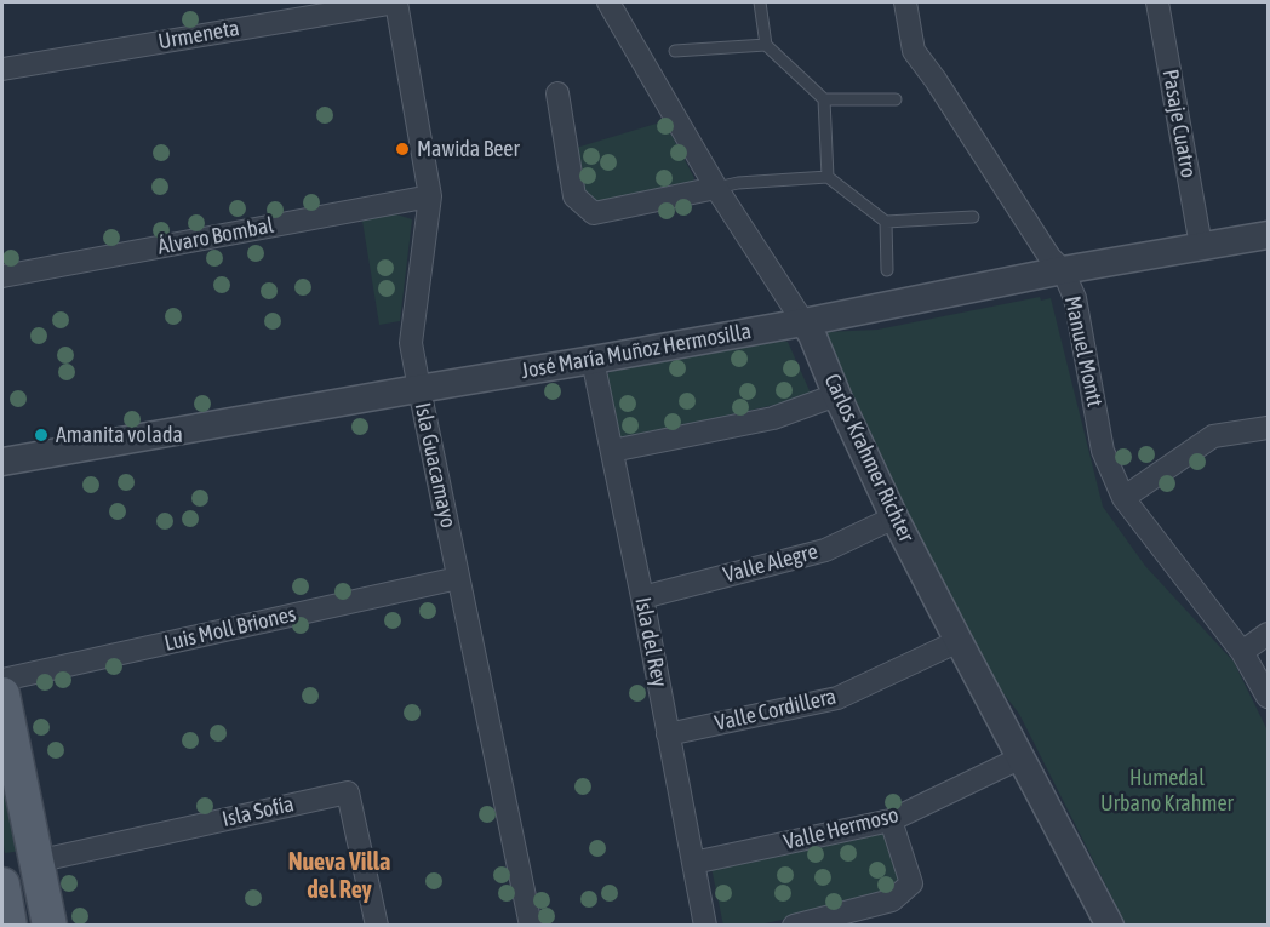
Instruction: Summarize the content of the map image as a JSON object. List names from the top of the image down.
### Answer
{
  "streets": {
    "street": [
      "Urmeneta",
      "Pasaje Cuatro",
      "Álvaro Bombal",
      "José María Muñoz Hermosilla",
      "Manuel Montt",
      "Carlos Krahmer Richter",
      "Isla Guacamayo",
      "Valle Alegre",
      "Luis Moll Briones",
      "Isla del Rey",
      "Valle Cordillera",
      "Isla Sofía",
      "Valle Hermoso"
    ]
  },
  "crossings": [
    ["Urmeneta", "Isla Guacamayo"],
    ["Pasaje Cuatro", "José María Muñoz Hermosilla"],
    ["Álvaro Bombal", "Isla Guacamayo"],
    ["José María Muñoz Hermosilla", "Manuel Montt"],
    ["José María Muñoz Hermosilla", "Carlos Krahmer Richter"],
    ["José María Muñoz Hermosilla", "Isla Guacamayo"],
    ["José María Muñoz Hermosilla", "Isla del Rey"],
    ["Carlos Krahmer Richter", "Valle Alegre"],
    ["Carlos Krahmer Richter", "Valle Cordillera"],
    ["Carlos Krahmer Richter", "Valle Hermoso"],
    ["Isla Guacamayo", "Luis Moll Briones"],
    ["Valle Alegre", "Isla del Rey"],
    ["Isla del Rey", "Valle Cordillera"],
    ["Isla del Rey", "Valle Hermoso"]
  ],
  "districts": ["Nueva Villa del Rey"],
  "parks": ["Humedal Urbano Krahmer"],
  "places": ["Mawida Beer", "Amanita volada"]
}
